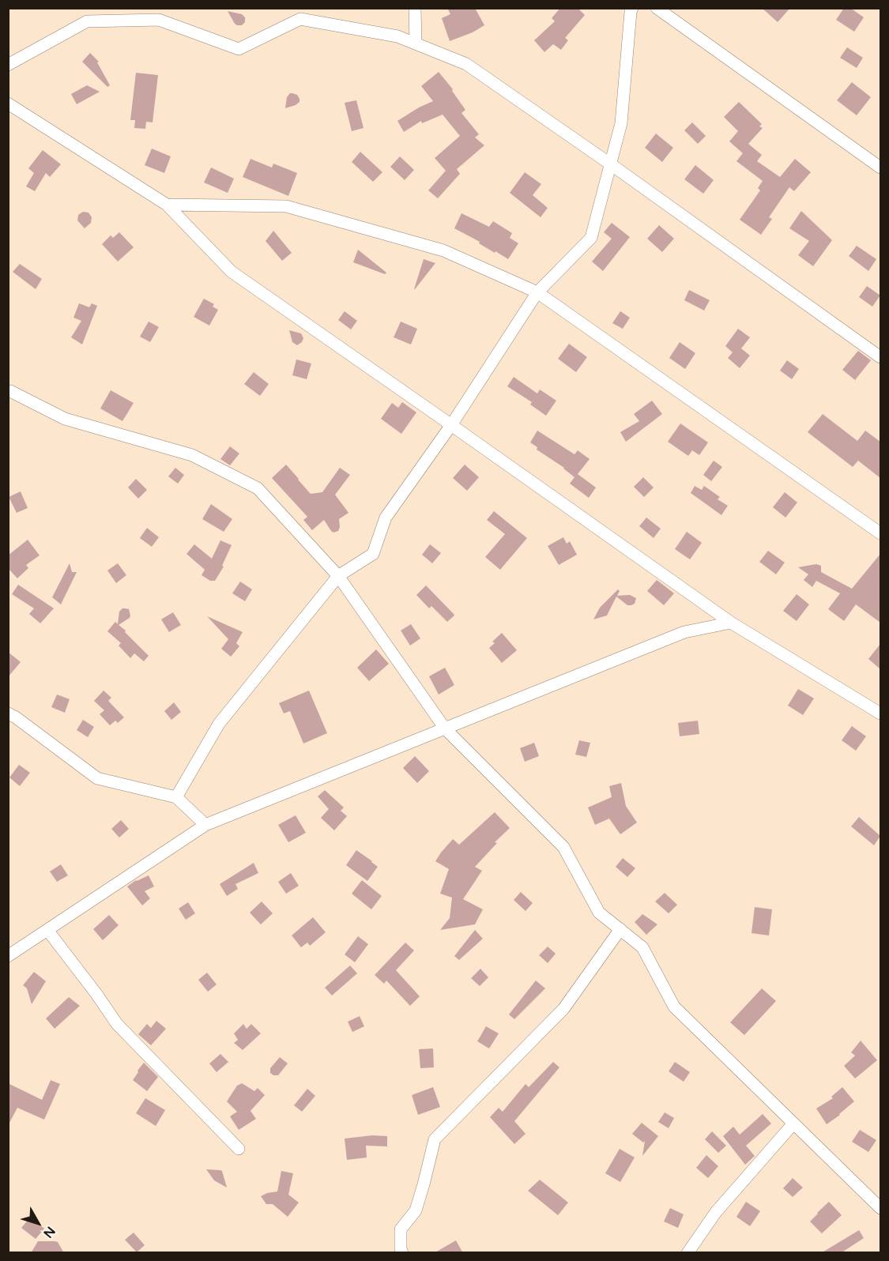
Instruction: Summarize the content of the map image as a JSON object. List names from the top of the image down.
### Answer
{
  "north": "bottom right"
}
